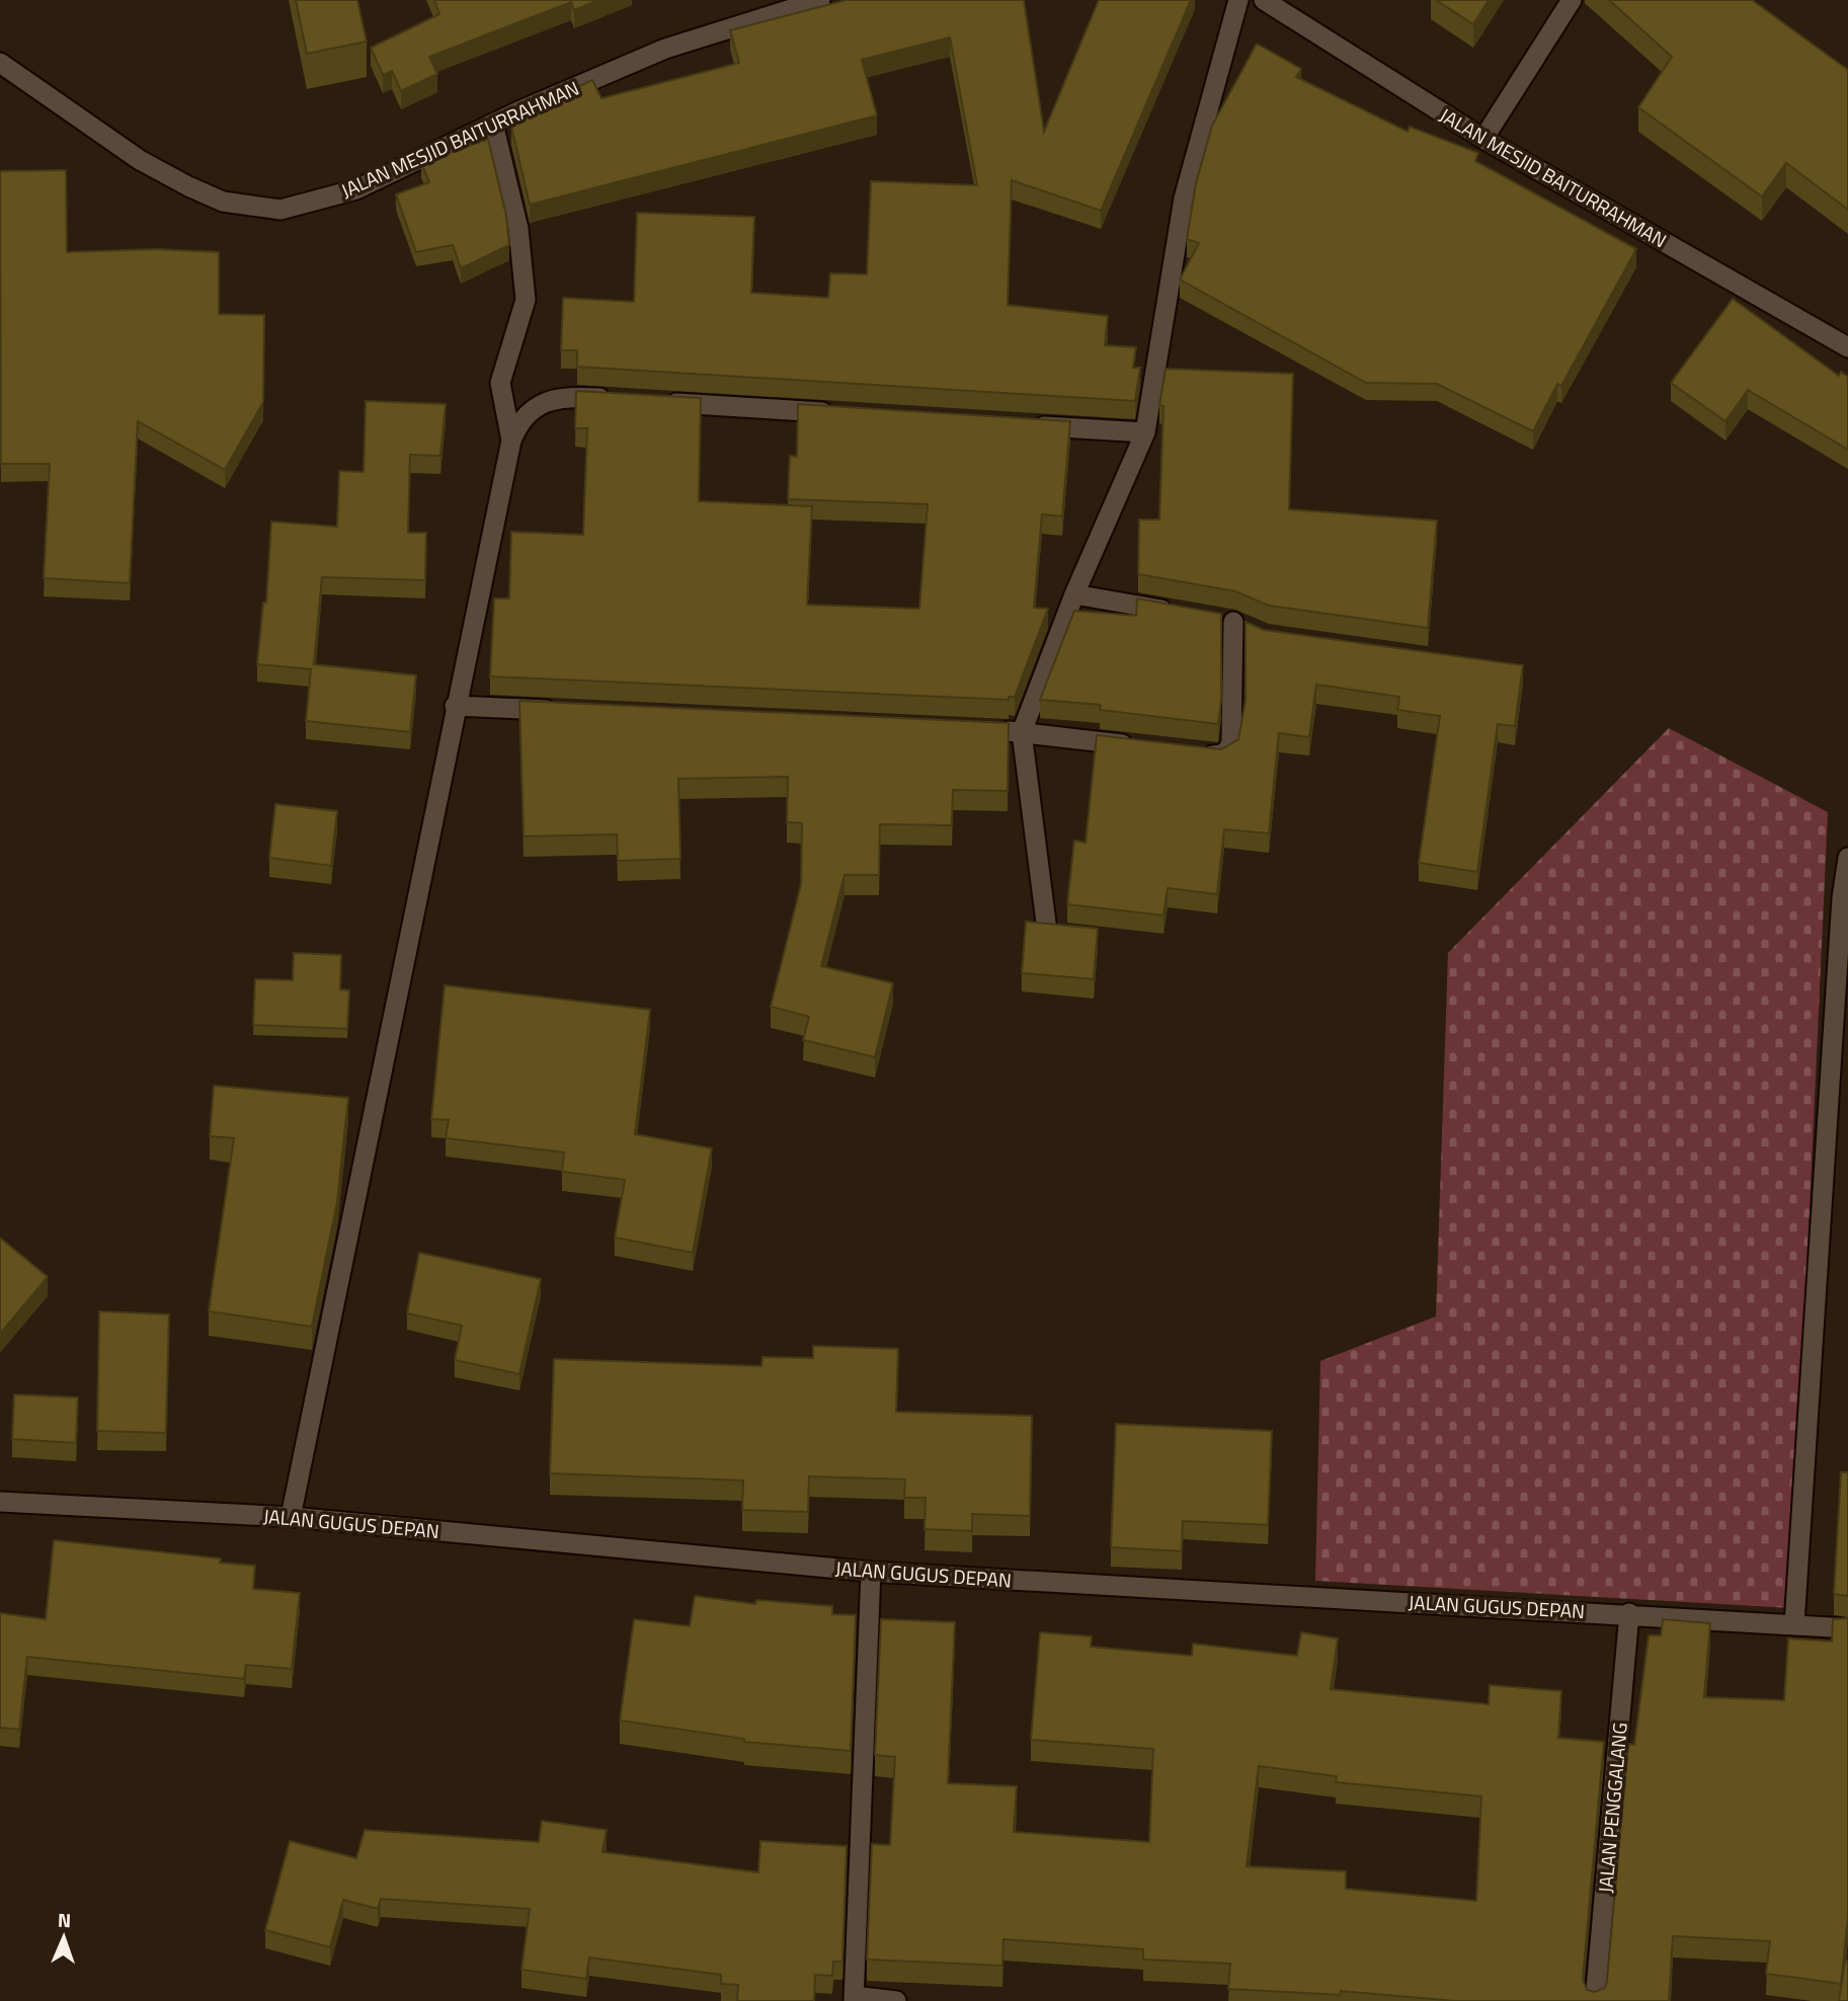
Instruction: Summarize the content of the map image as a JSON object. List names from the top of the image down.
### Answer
{
  "streets": {
    "street": ["JALAN MESJID BAITURRAHMAN", "JALAN GUGUS DEPAN", "JALAN PENGGALANG"]
  },
  "crossings": [
    ["JALAN GUGUS DEPAN", "JALAN PENGGALANG"]
  ],
  "north": "top"
}
